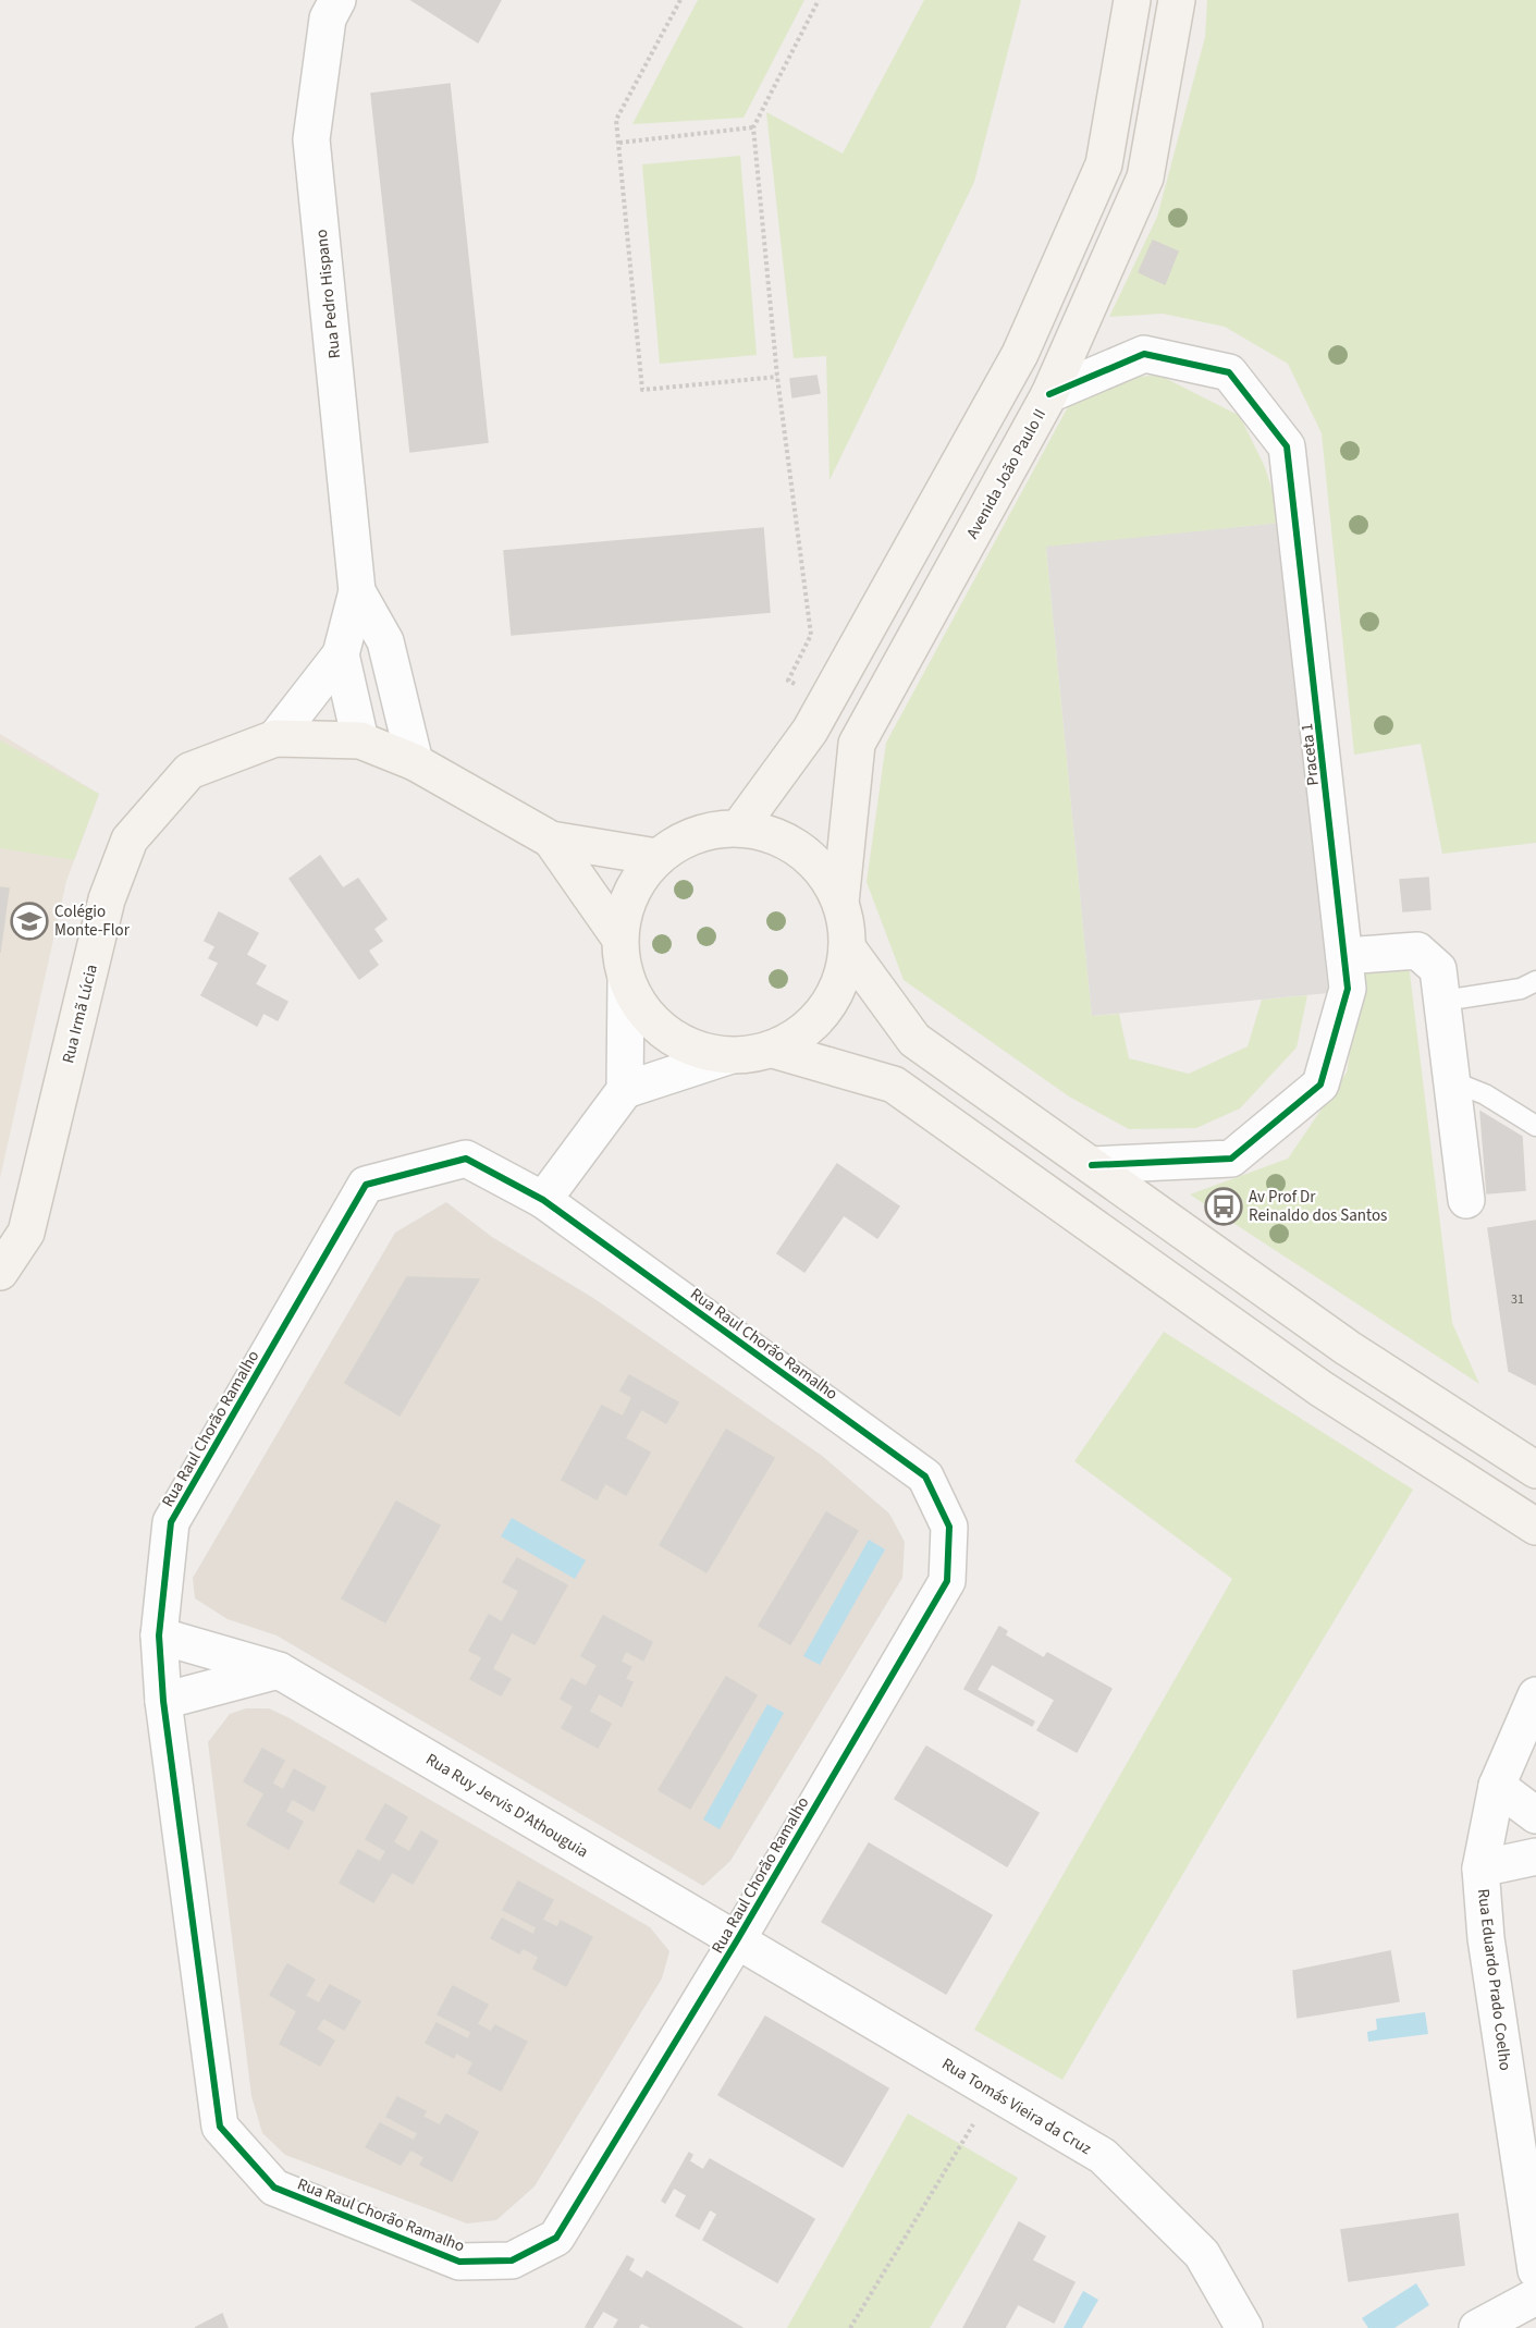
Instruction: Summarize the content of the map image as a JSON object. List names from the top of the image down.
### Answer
{
  "streets": {
    "street": [
      "Rua Pedro Hispano",
      "Avenida João Paulo II",
      "Praceta 1",
      "Rua Irmã Lúcia",
      "Rua Raul Chorão Ramalho",
      "Rua Ruy Jervis D'Athouguia",
      "Rua Eduardo Prado Coelho",
      "Rua Tomás Vieira da Cruz"
    ]
  },
  "crossings": [
    ["Avenida João Paulo II", "Praceta 1"],
    ["Avenida João Paulo II", "Rua Irmã Lúcia"],
    ["Rua Raul Chorão Ramalho", "Rua Ruy Jervis D'Athouguia"],
    ["Rua Raul Chorão Ramalho", "Rua Tomás Vieira da Cruz"],
    ["Rua Ruy Jervis D'Athouguia", "Rua Tomás Vieira da Cruz"]
  ],
  "places": {
    "school or university": ["Colégio Monte-Flor"],
    "bus stop": ["Av Prof Dr Reinaldo dos Santos"]
  },
  "house_numbers": ["31"]
}
